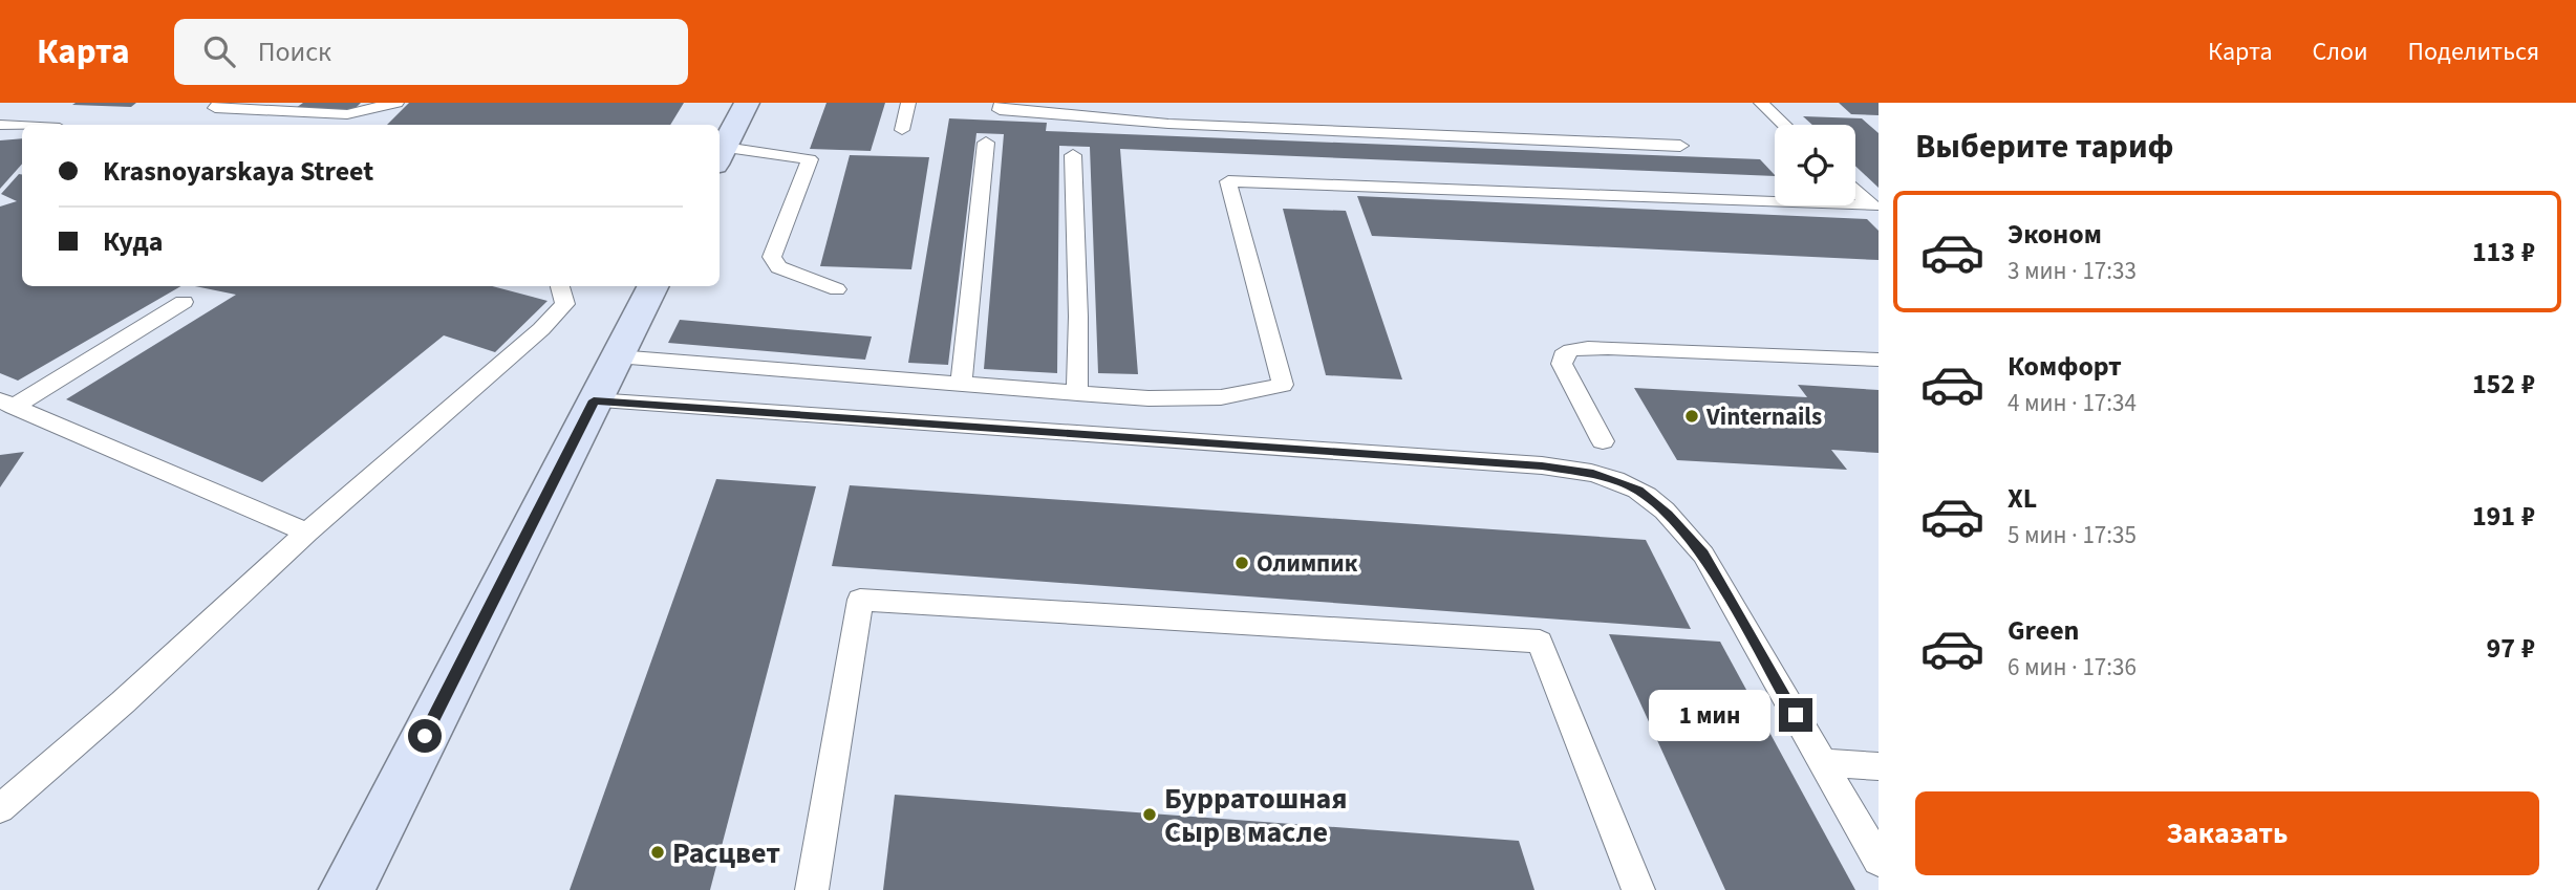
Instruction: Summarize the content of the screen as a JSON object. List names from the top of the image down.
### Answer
{
  "places": [
    "Vinternails",
    "Олимпик",
    "Бурратошная Сыр в масле",
    "Расцвет"
  ],
  "page": {
    "header": "Карта",
    "search": "Поиск",
    "nav": ["Карта", "Слои", "Поделиться"],
    "heading": "Выберите тариф",
    "banner": ["Krasnoyarskaya Street", "Куда"],
    "list": [
      {
        "name": "Эконом",
        "note": "3 мин · 17:33",
        "value": "113 ₽"
      },
      {
        "name": "Комфорт",
        "note": "4 мин · 17:34",
        "value": "152 ₽"
      },
      {
        "name": "XL",
        "note": "5 мин · 17:35",
        "value": "191 ₽"
      },
      {
        "name": "Green",
        "note": "6 мин · 17:36",
        "value": "97 ₽"
      }
    ],
    "bubble": "1 мин",
    "buttons": "Заказать"
  }
}
